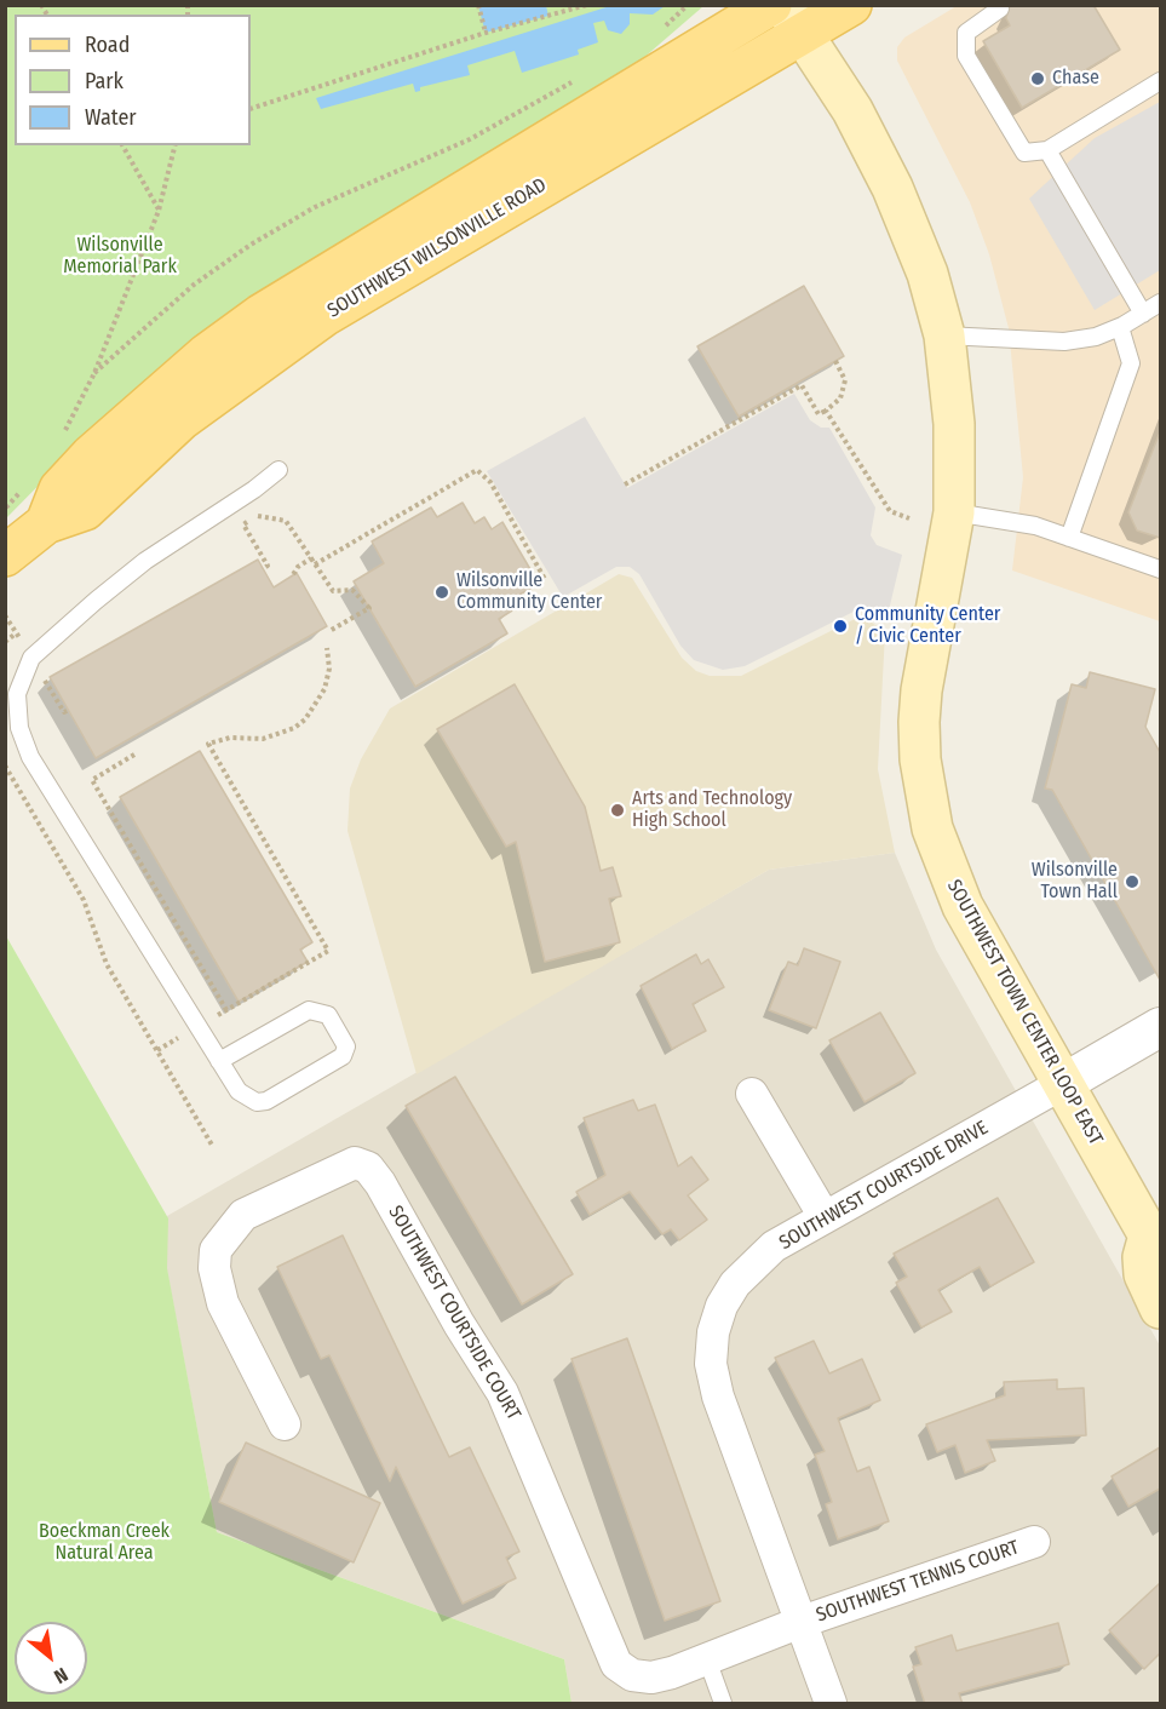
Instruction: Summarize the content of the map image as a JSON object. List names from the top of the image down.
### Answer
{
  "streets": {
    "main road": ["SOUTHWEST WILSONVILLE ROAD", "SOUTHWEST TOWN CENTER LOOP EAST"],
    "street": ["SOUTHWEST COURTSIDE DRIVE", "SOUTHWEST COURTSIDE COURT", "SOUTHWEST TENNIS COURT"]
  },
  "crossings": [
    ["SOUTHWEST WILSONVILLE ROAD", "SOUTHWEST TOWN CENTER LOOP EAST"],
    ["SOUTHWEST TOWN CENTER LOOP EAST", "SOUTHWEST COURTSIDE DRIVE"],
    ["SOUTHWEST COURTSIDE DRIVE", "SOUTHWEST COURTSIDE COURT"],
    ["SOUTHWEST COURTSIDE DRIVE", "SOUTHWEST TENNIS COURT"],
    ["SOUTHWEST COURTSIDE COURT", "SOUTHWEST TENNIS COURT"]
  ],
  "parks": ["Wilsonville Memorial Park", "Boeckman Creek Natural Area"],
  "places": [
    "Chase",
    "Wilsonville Community Center",
    "Community Center / Civic Center",
    "Arts and Technology High School",
    "Wilsonville Town Hall"
  ],
  "legend": ["Road", "Park", "Water"],
  "north": "bottom right"
}
